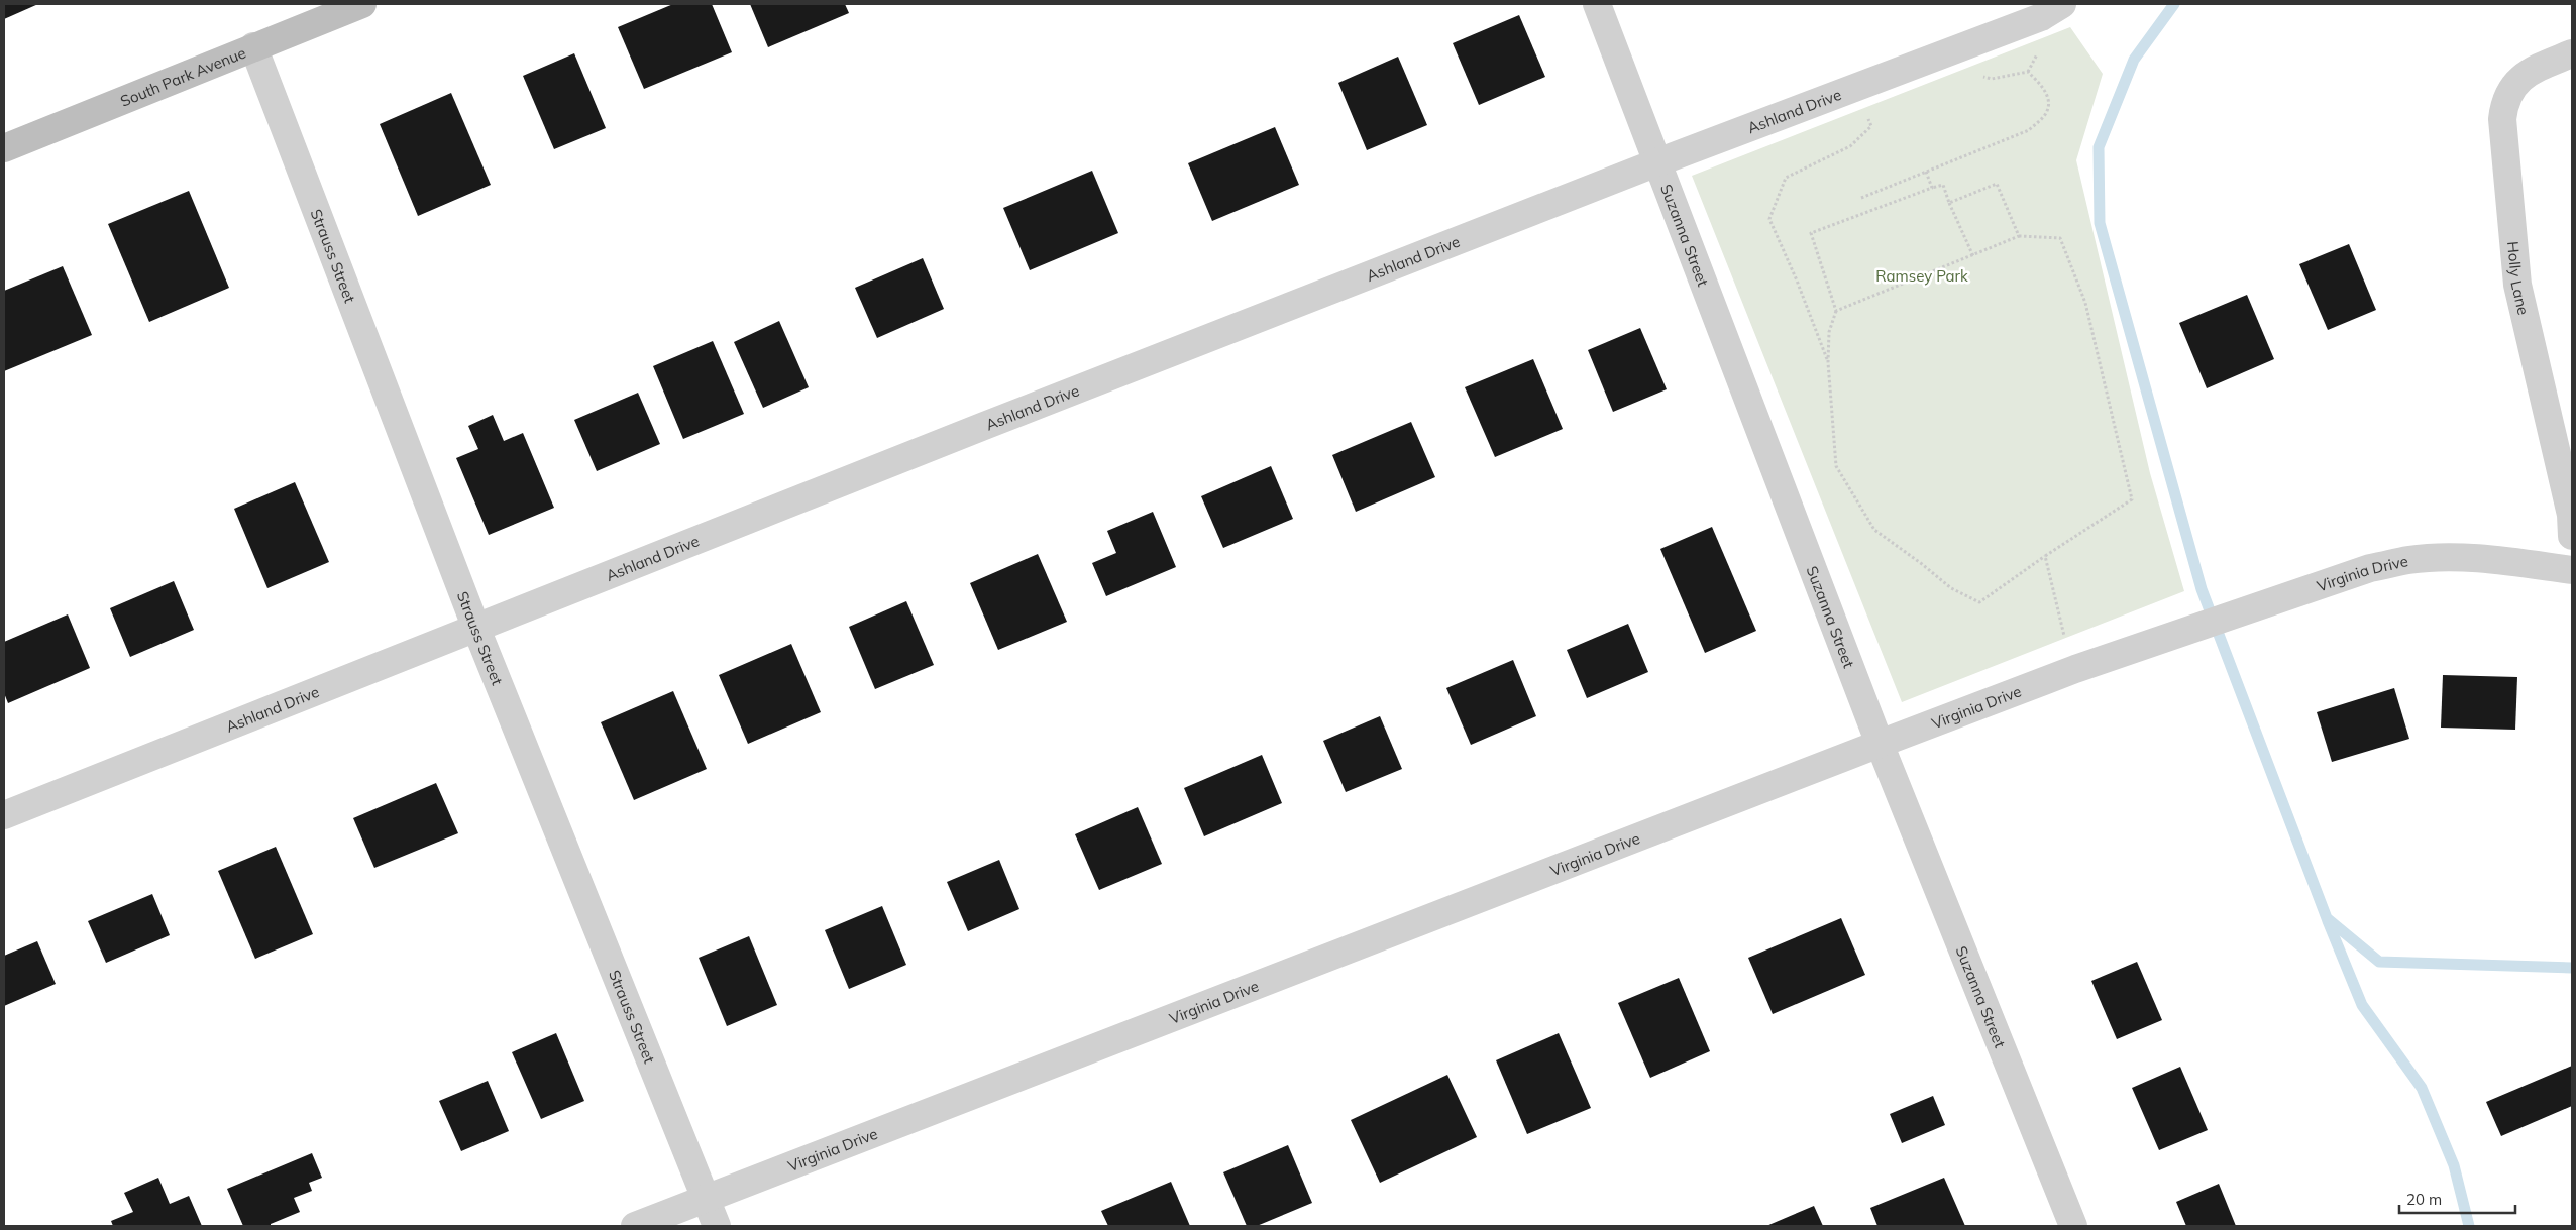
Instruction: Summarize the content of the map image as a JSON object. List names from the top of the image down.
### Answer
{
  "streets": {
    "street": [
      "South Park Avenue",
      "Ashland Drive",
      "Suzanna Street",
      "Strauss Street",
      "Holly Lane",
      "Virginia Drive"
    ]
  },
  "crossings": [
    ["South Park Avenue", "Strauss Street"],
    ["Ashland Drive", "Suzanna Street"],
    ["Ashland Drive", "Strauss Street"],
    ["Suzanna Street", "Virginia Drive"],
    ["Strauss Street", "Virginia Drive"]
  ],
  "parks": ["Ramsey Park"],
  "scale_bar": "20 m"
}
